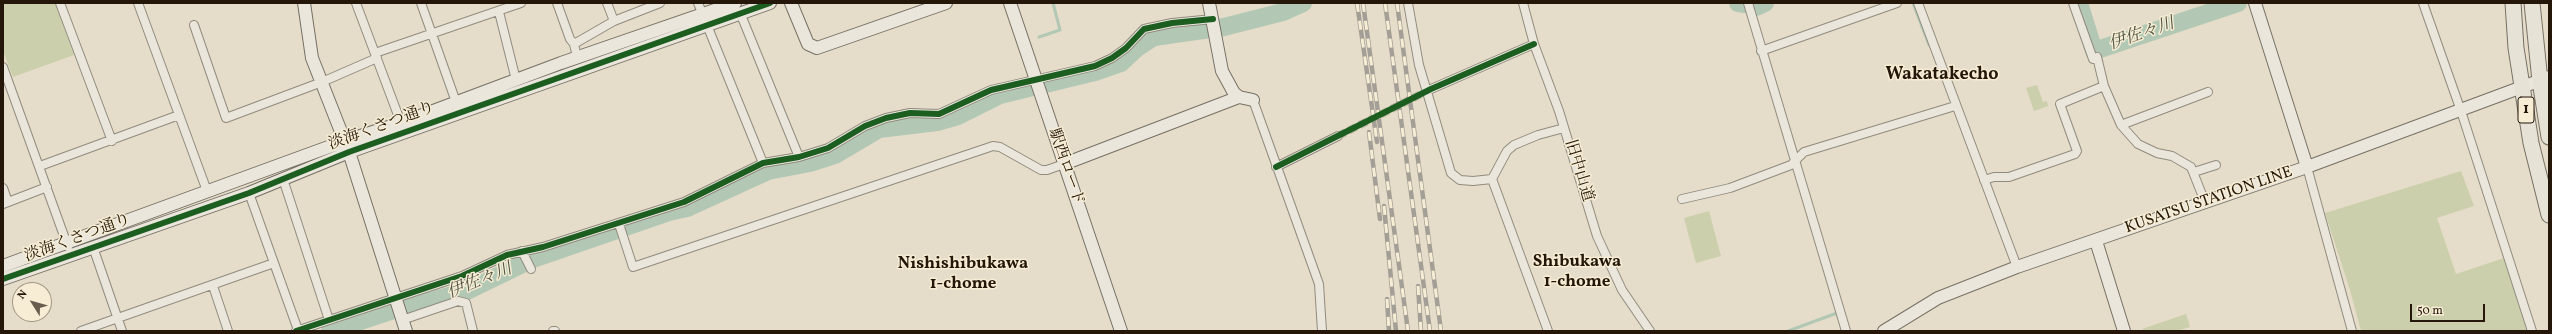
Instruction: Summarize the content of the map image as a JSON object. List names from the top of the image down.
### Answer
{
  "streets": {
    "highway": ["1"],
    "street": [
      "淡海くさつ通り",
      "駅西ロード",
      "旧中山道",
      "KUSATSU STATION LINE"
    ]
  },
  "crossings": [
    ["1", "KUSATSU STATION LINE"]
  ],
  "districts": ["Wakatakecho", "Shibukawa 1-chome", "Nishishibukawa 1-chome"],
  "water": ["伊佐々川"],
  "scale_bar": "50 m",
  "north": "top left"
}
